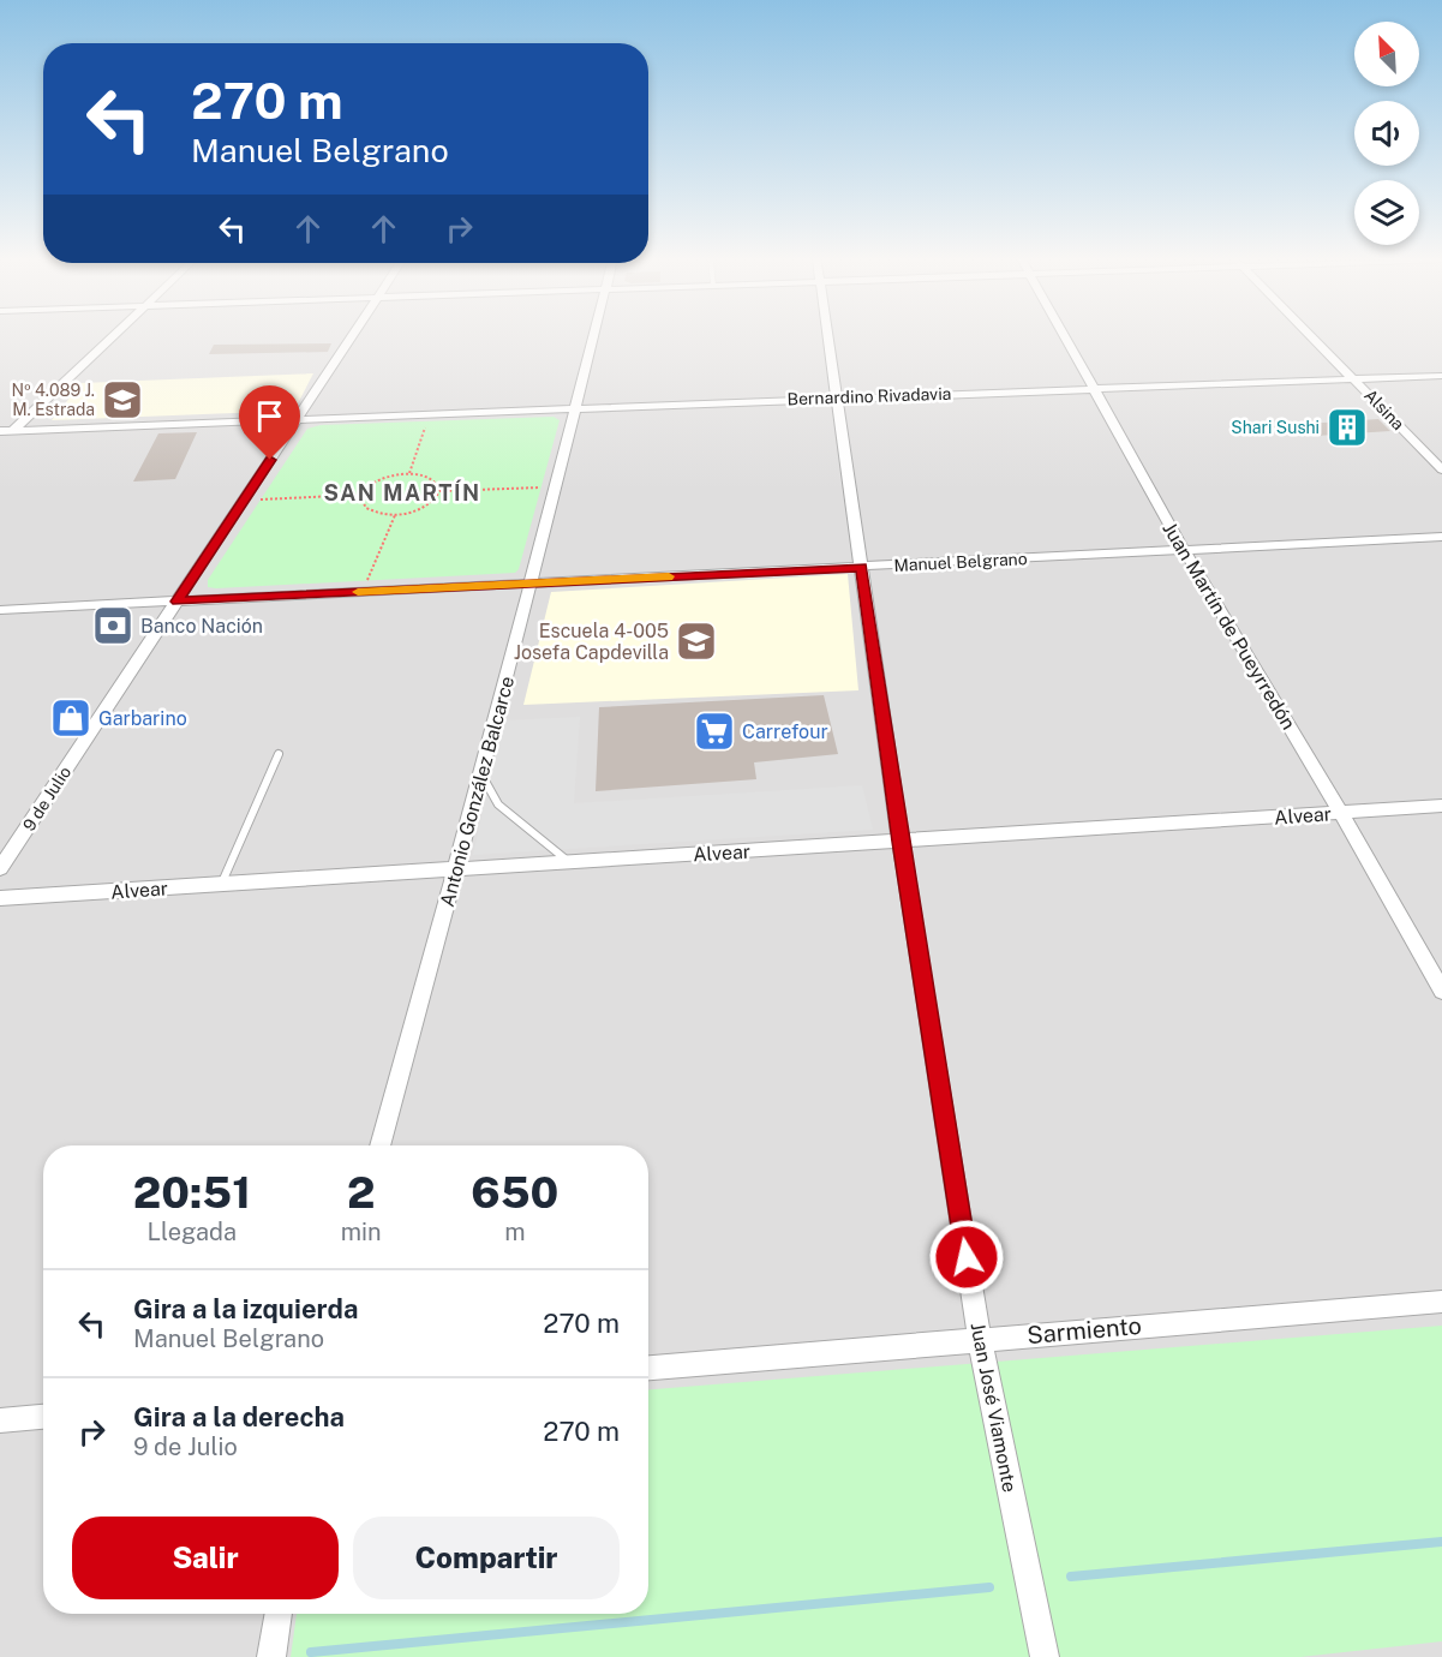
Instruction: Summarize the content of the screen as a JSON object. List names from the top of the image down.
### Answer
{
  "streets": {
    "street": [
      "Bernardino Rivadavia",
      "Alsina",
      "Manuel Belgrano",
      "Juan Martín de Pueyrredón",
      "Antonio González Balcarce",
      "9 de Julio",
      "Alvear",
      "Sarmiento",
      "Juan José Viamonte"
    ]
  },
  "crossings": [
    ["Bernardino Rivadavia", "Alsina"],
    ["Bernardino Rivadavia", "Juan Martín de Pueyrredón"],
    ["Bernardino Rivadavia", "Antonio González Balcarce"],
    ["Bernardino Rivadavia", "9 de Julio"],
    ["Bernardino Rivadavia", "Juan José Viamonte"],
    ["Manuel Belgrano", "Juan Martín de Pueyrredón"],
    ["Manuel Belgrano", "Antonio González Balcarce"],
    ["Manuel Belgrano", "9 de Julio"],
    ["Manuel Belgrano", "Juan José Viamonte"],
    ["Juan Martín de Pueyrredón", "Alvear"],
    ["Antonio González Balcarce", "Alvear"],
    ["Alvear", "Juan José Viamonte"],
    ["Sarmiento", "Juan José Viamonte"]
  ],
  "districts": ["SAN MARTÍN"],
  "places": {
    "school or university": ["Nº 4.089 J. M. Estrada", "Escuela 4-005 Josefa Capdevilla"],
    "building": ["Shari Sushi"],
    "bank": ["Banco Nación"],
    "shop": ["Garbarino"],
    "supermarket": ["Carrefour"]
  },
  "north": "top left",
  "page": {
    "turn": ["270 m", "Manuel Belgrano"],
    "eta": [
      "20:51",
      "Llegada",
      "2",
      "min",
      "650",
      "m"
    ],
    "list": [
      {
        "name": "Gira a la izquierda",
        "note": "Manuel Belgrano",
        "value": "270 m"
      },
      {
        "name": "Gira a la derecha",
        "note": "9 de Julio",
        "value": "270 m"
      }
    ],
    "buttons": ["Salir", "Compartir"]
  }
}
